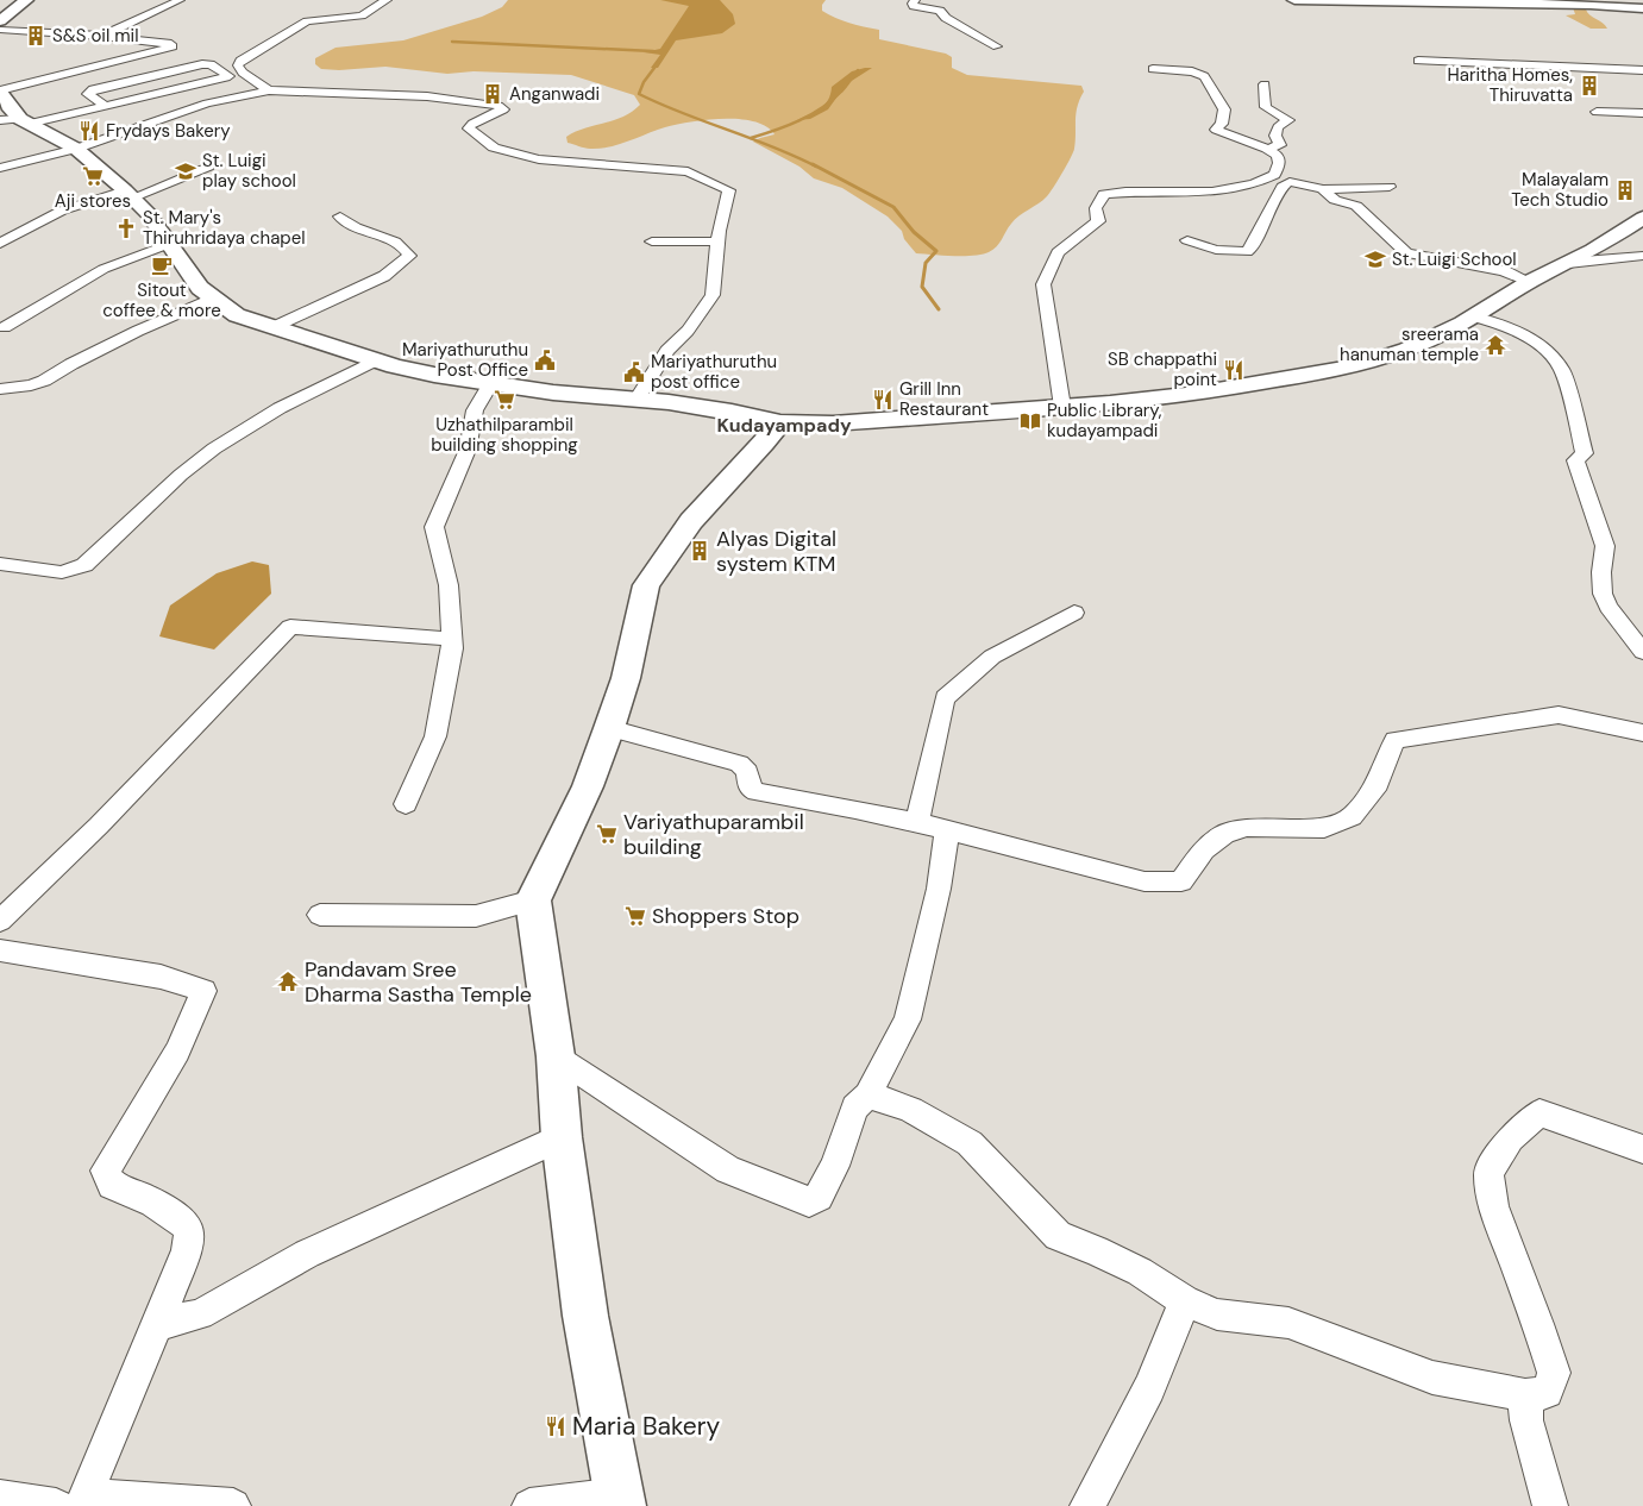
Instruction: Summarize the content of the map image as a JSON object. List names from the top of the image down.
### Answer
{
  "districts": ["Kudayampady"],
  "places": {
    "building": [
      "S&S oil mil",
      "Haritha Homes, Thiruvatta",
      "Anganwadi",
      "Malayalam Tech Studio",
      "Alyas Digital system KTM"
    ],
    "restaurant": [
      "Frydays Bakery",
      "SB chappathi point",
      "Grill Inn Restaurant",
      "Maria Bakery"
    ],
    "school or university": ["St. Luigi play school", "St. Luigi School"],
    "supermarket": [
      "Aji stores",
      "Uzhathilparambil building shopping",
      "Variyathuparambil building",
      "Shoppers Stop"
    ],
    "church": ["St. Mary's Thiruhridaya chapel"],
    "cafe": ["Sitout coffee & more"],
    "temple": ["sreerama hanuman temple", "Pandavam Sree Dharma Sastha Temple"],
    "public building": ["Mariyathuruthu Post Office", "Mariyathuruthu post office"],
    "library": ["Public Library, kudayampadi"]
  }
}
